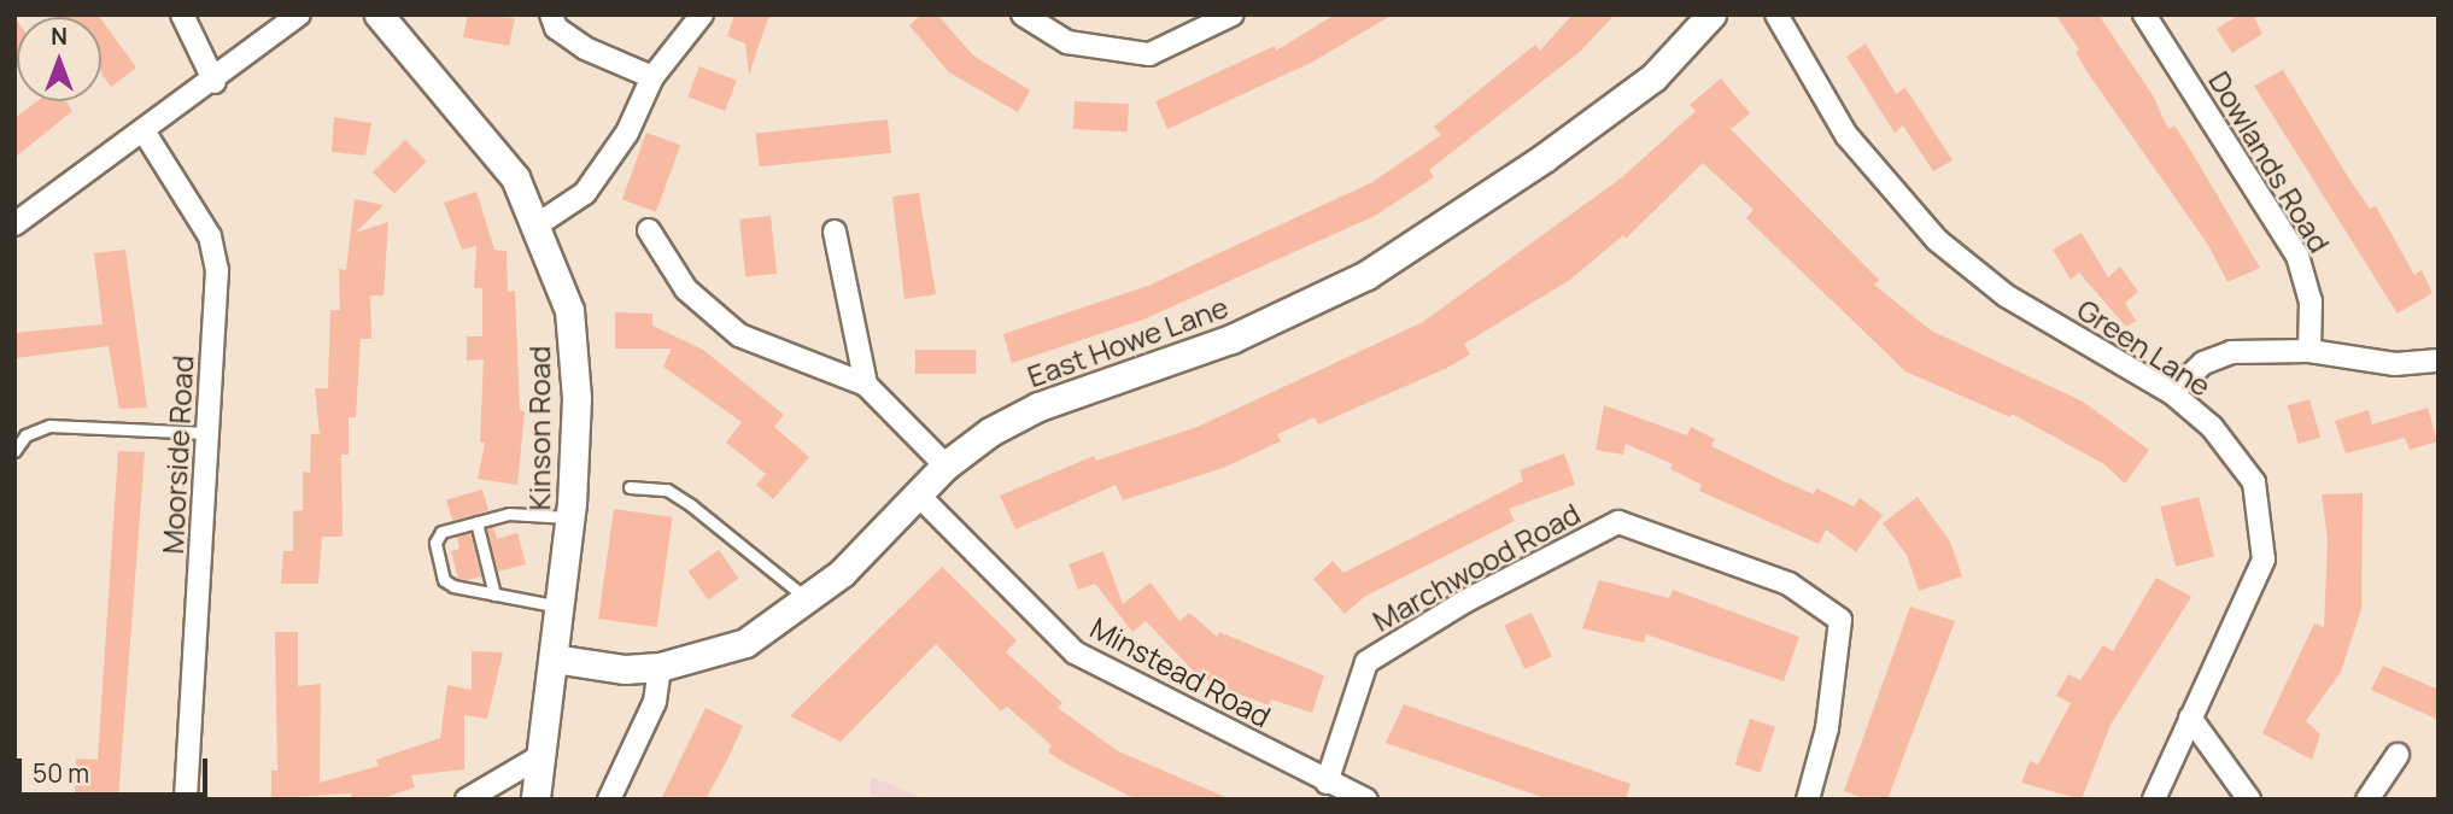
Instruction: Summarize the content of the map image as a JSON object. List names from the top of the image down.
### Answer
{
  "streets": {
    "street": [
      "Dowlands Road",
      "East Howe Lane",
      "Green Lane",
      "Kinson Road",
      "Moorside Road",
      "Marchwood Road",
      "Minstead Road"
    ]
  },
  "crossings": [
    ["East Howe Lane", "Kinson Road"],
    ["East Howe Lane", "Minstead Road"],
    ["Marchwood Road", "Minstead Road"]
  ],
  "scale_bar": "50 m",
  "north": "top"
}
